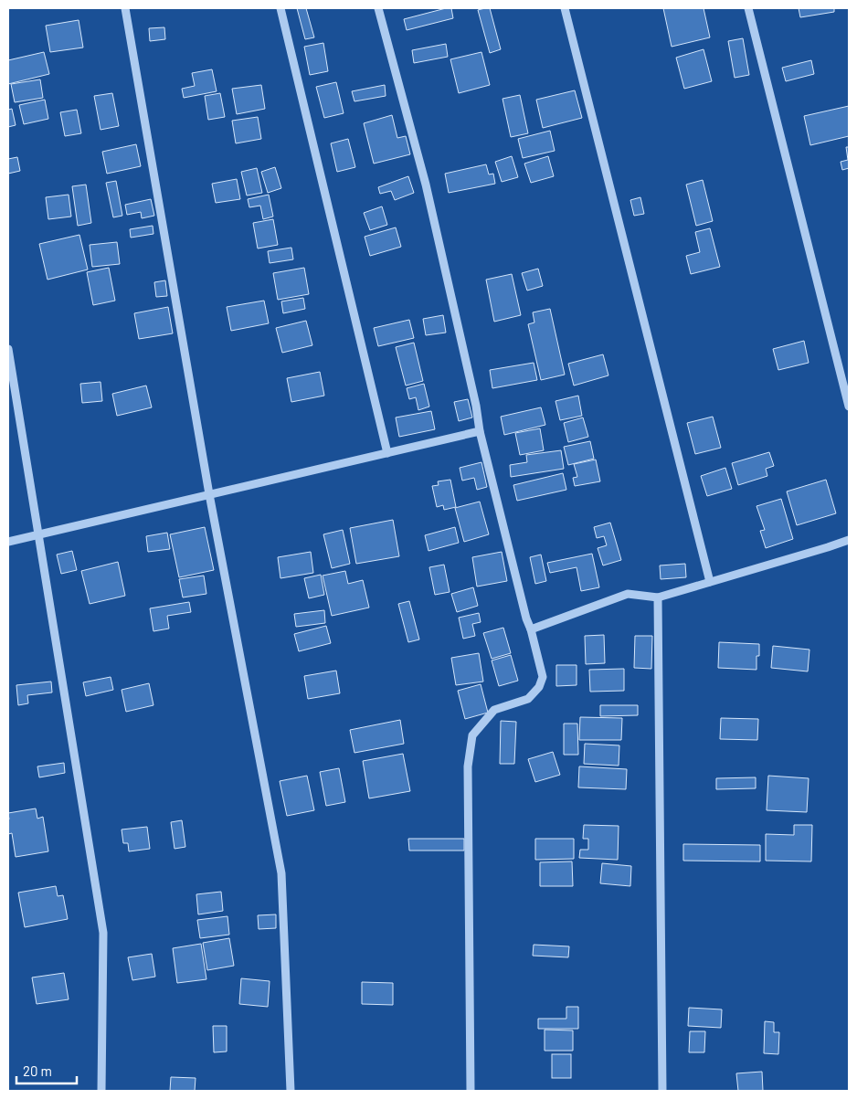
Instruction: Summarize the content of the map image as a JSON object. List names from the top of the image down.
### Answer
{
  "scale_bar": "20 m"
}
